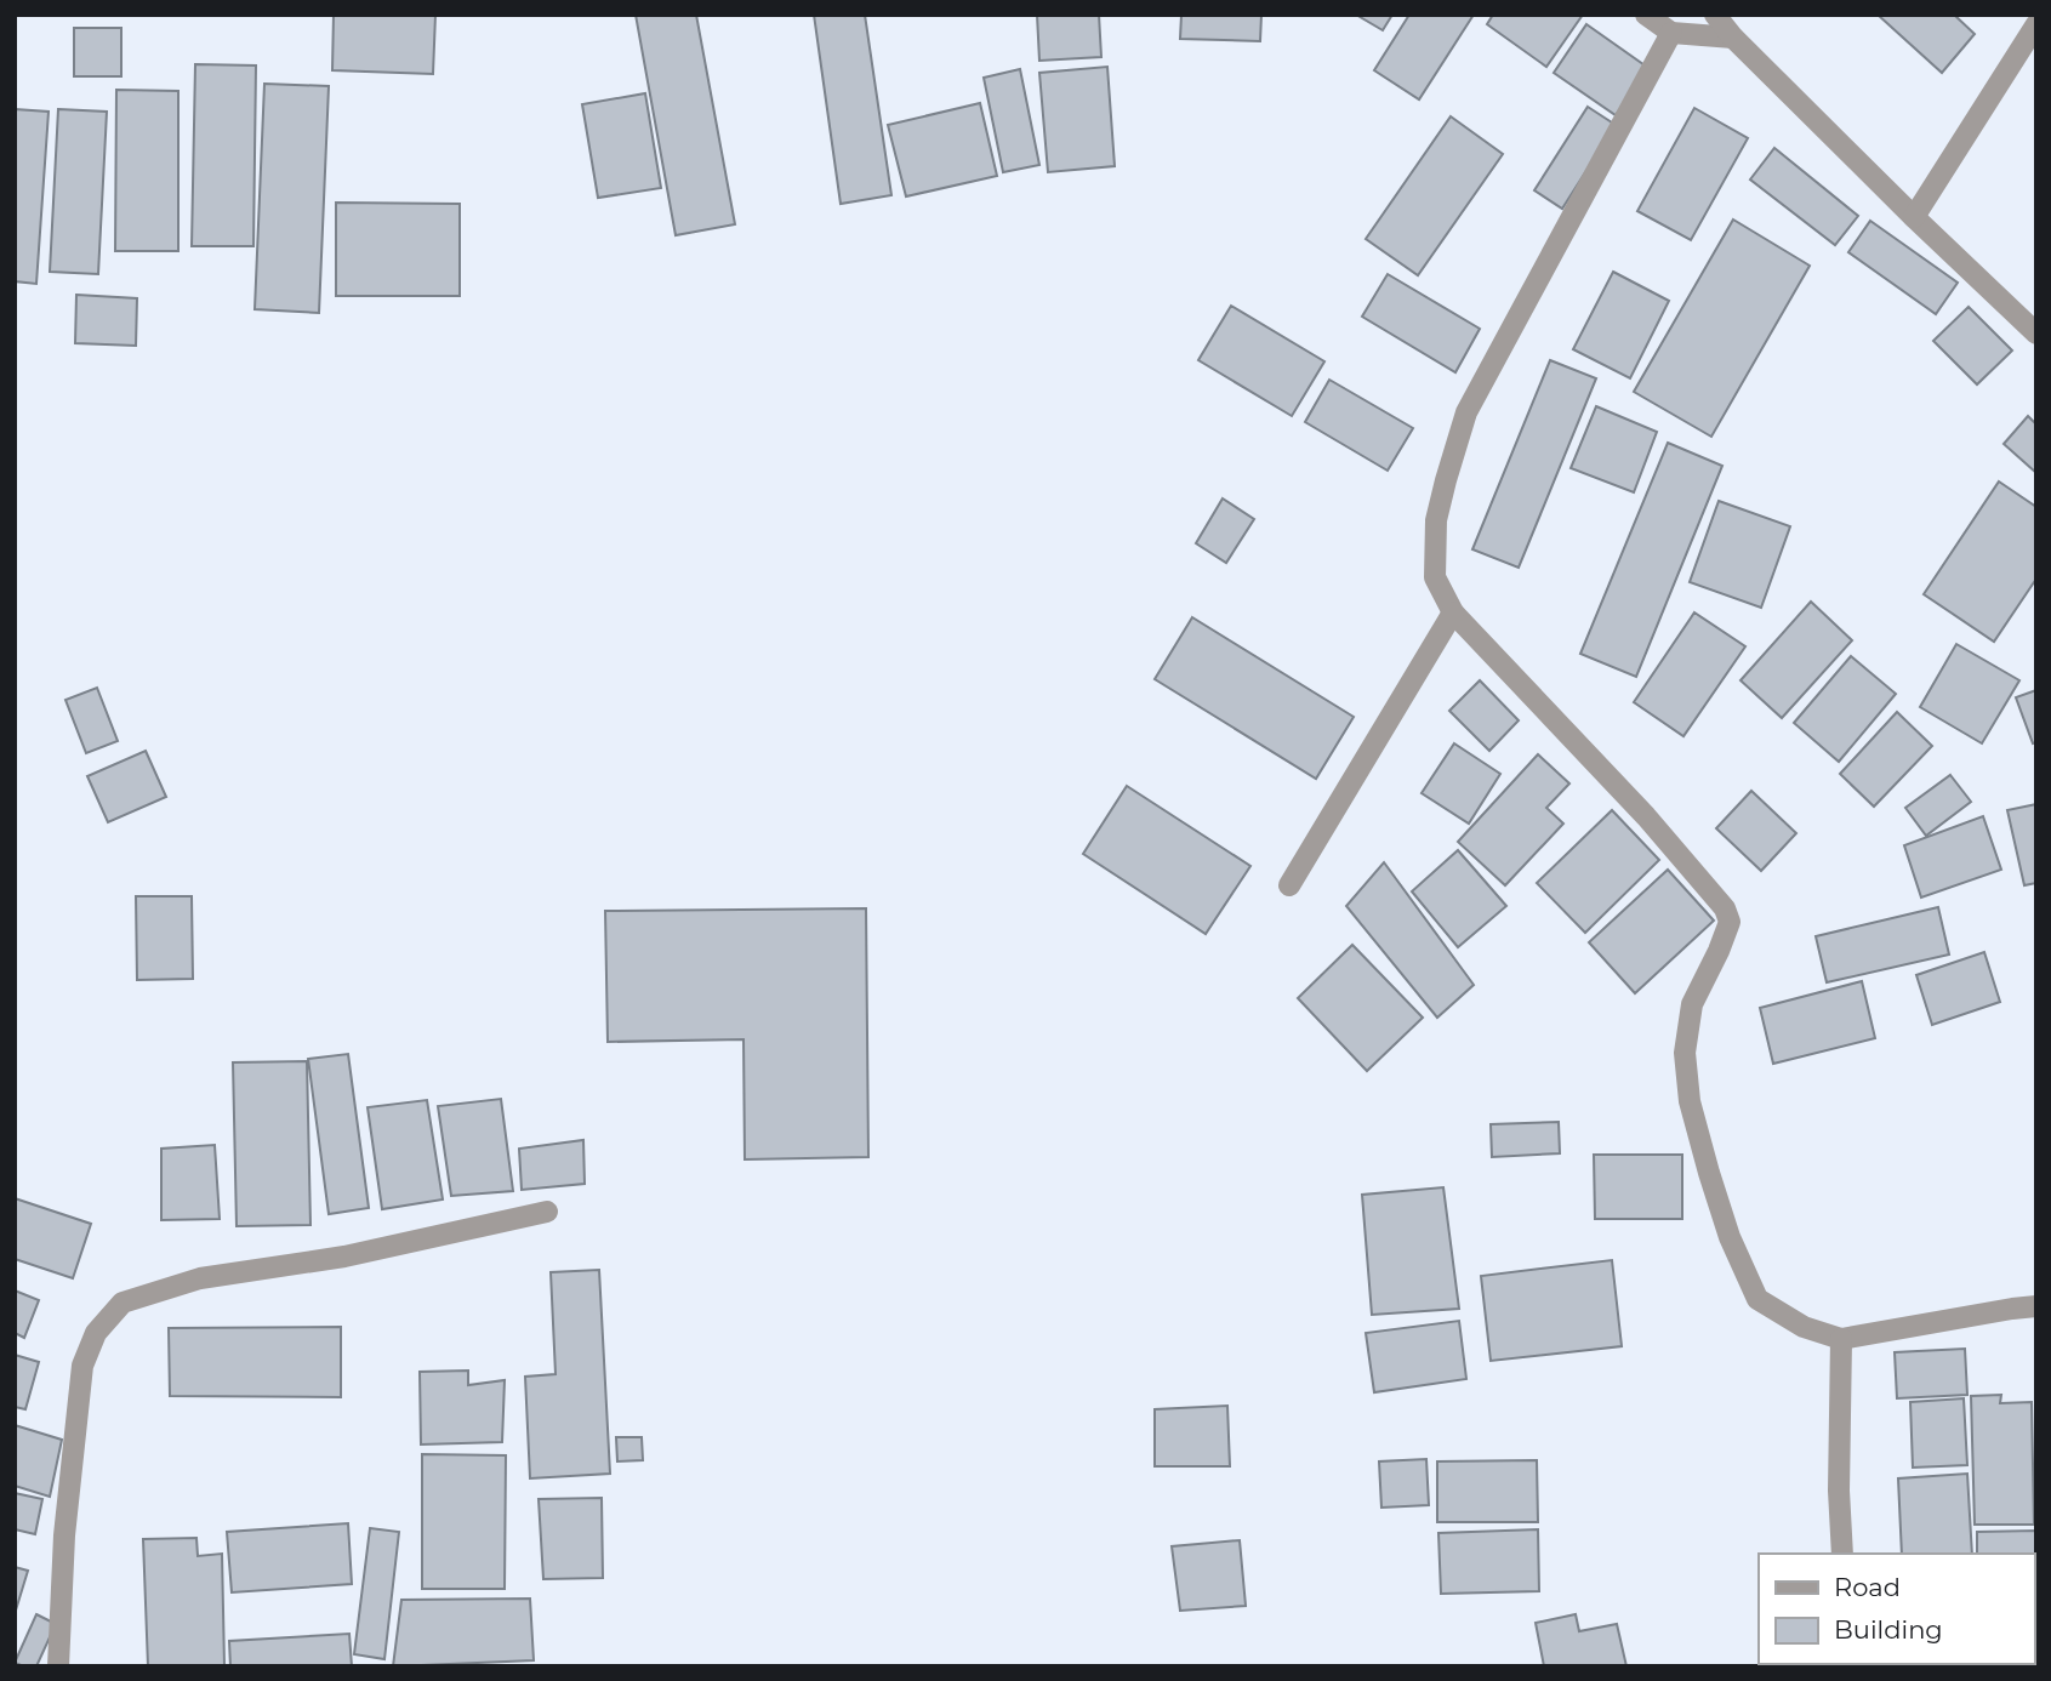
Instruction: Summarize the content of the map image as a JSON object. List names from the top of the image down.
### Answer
{
  "legend": ["Road", "Building"]
}
